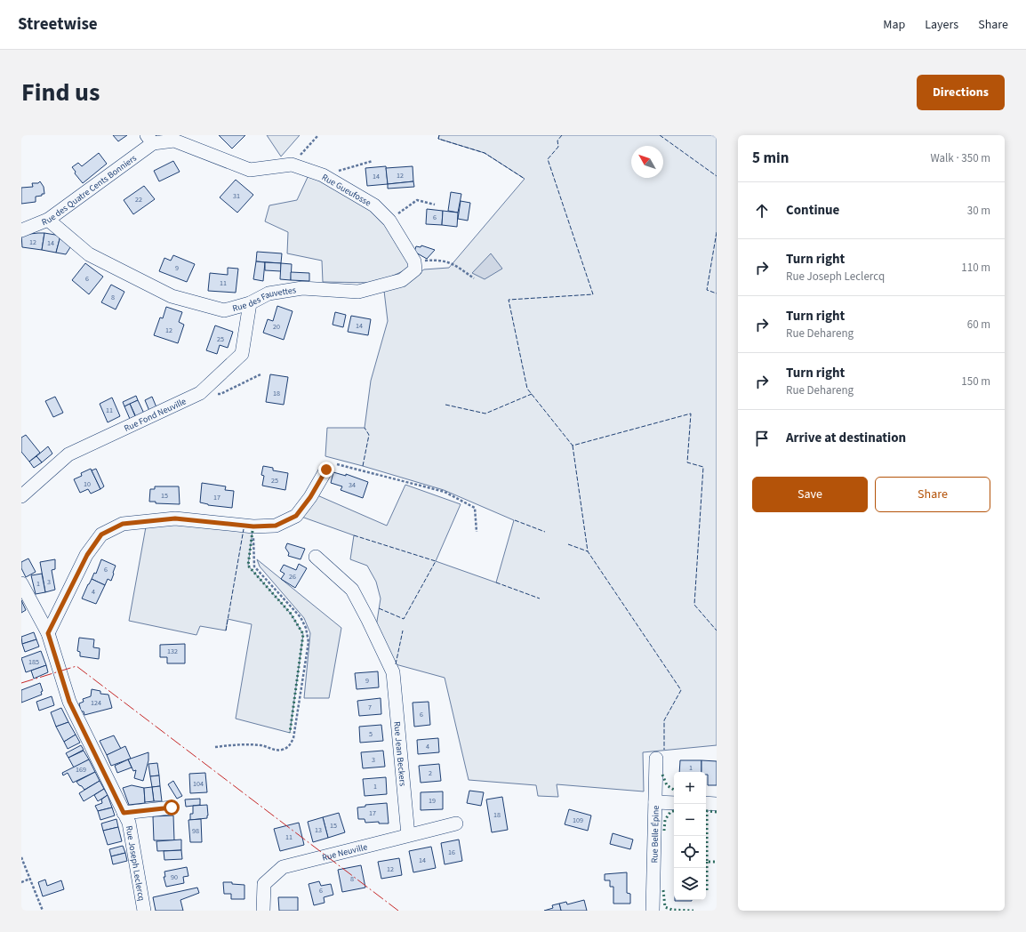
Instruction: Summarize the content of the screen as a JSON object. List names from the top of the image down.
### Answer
{
  "streets": {
    "street": [
      "Rue des Quatre Cents Bonniers",
      "Rue Gueufosse",
      "Rue des Fauvettes",
      "Rue Fond Neuville",
      "Rue Jean Beckers",
      "Rue Belle Épine",
      "Rue Neuville",
      "Rue Joseph Leclercq"
    ]
  },
  "crossings": [
    ["Rue des Quatre Cents Bonniers", "Rue Gueufosse"],
    ["Rue des Quatre Cents Bonniers", "Rue des Fauvettes"],
    ["Rue Gueufosse", "Rue des Fauvettes"],
    ["Rue des Fauvettes", "Rue Fond Neuville"],
    ["Rue Jean Beckers", "Rue Neuville"]
  ],
  "house_numbers": [
    "12",
    "14",
    "31",
    "22",
    "6",
    "12",
    "14",
    "9",
    "6",
    "11",
    "8",
    "14",
    "20",
    "12",
    "25",
    "18",
    "11",
    "25",
    "10",
    "34",
    "15",
    "17",
    "6",
    "26",
    "3",
    "1",
    "4",
    "132",
    "185",
    "9",
    "124",
    "7",
    "6",
    "5",
    "4",
    "3",
    "1",
    "169",
    "2",
    "104",
    "1",
    "19",
    "17",
    "18",
    "109",
    "15",
    "13",
    "98",
    "11",
    "16",
    "14",
    "12",
    "90",
    "8",
    "6"
  ],
  "north": "top left",
  "page": {
    "header": "Streetwise",
    "nav": ["Map", "Layers", "Share"],
    "title": "Find us",
    "buttons": [
      "Directions",
      ["Save", "Share"]
    ],
    "heading": ["5 min", "Walk · 350 m"],
    "list": [
      ["Continue", "30 m"],
      ["Turn right", "Rue Joseph Leclercq", "110 m"],
      ["Turn right", "Rue Dehareng", "60 m"],
      ["Turn right", "Rue Dehareng", "150 m"],
      "Arrive at destination"
    ],
    "map_buttons": ["+", "−"]
  }
}
